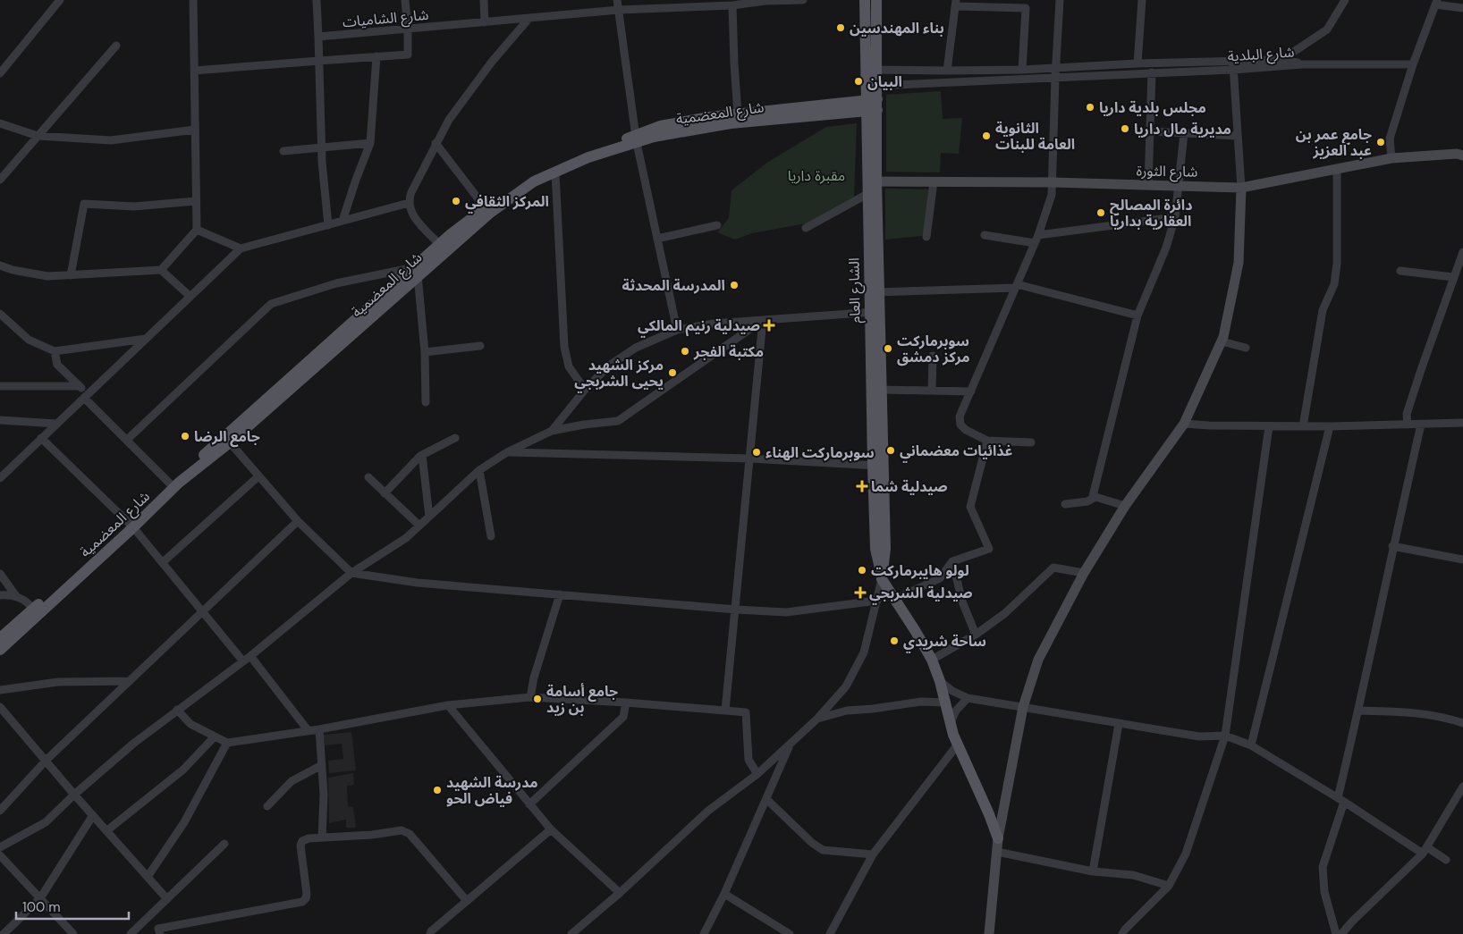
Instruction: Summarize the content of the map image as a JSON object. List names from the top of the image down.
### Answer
{
  "streets": {
    "main road": ["شارع المعضمية", "الشارع العام"],
    "street": ["شارع الشاميات", "شارع البلدية", "شارع الثورة"]
  },
  "crossings": [
    ["شارع البلدية", "الشارع العام"],
    ["شارع المعضمية", "الشارع العام"],
    ["شارع الثورة", "الشارع العام"]
  ],
  "parks": ["مقبرة داريا"],
  "places": {
    "other": [
      "بناء المهندسين",
      "البيان",
      "مجلس بلدية داريا",
      "مديرية مال داريا",
      "الثانوية العامة للبنات",
      "جامع عمر بن عبد العزيز",
      "المركز الثقافي",
      "دائرة المصالح العقارية بداريا",
      "المدرسة المحدثة",
      "سوبرماركت مركز دمشق",
      "مكتبة الفجر",
      "مركز الشهيد يحيى الشربجي",
      "جامع الرضا",
      "غذائيات معضماني",
      "سوبرماركت الهناء",
      "لولو هايبرماركت",
      "ساحة شريدي",
      "جامع أسامة بن زيد",
      "مدرسة الشهيد فياض الحو"
    ],
    "health": ["صيدلية رنيم المالكي", "صيدلية شما", "صيدلية الشربجي"]
  },
  "scale_bar": "100 m"
}
